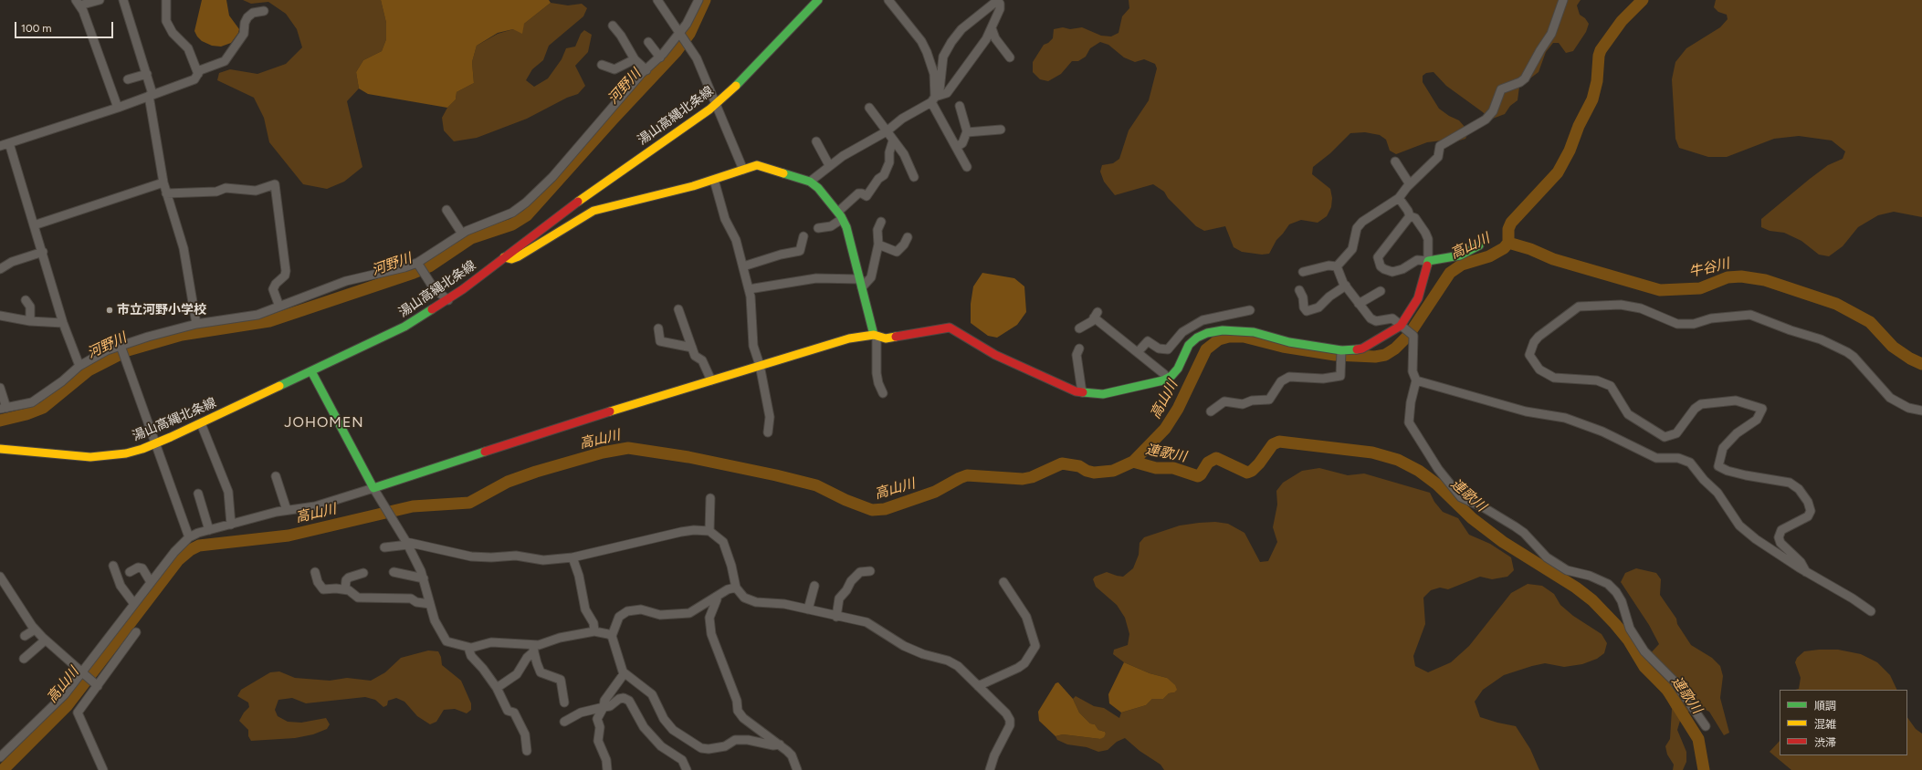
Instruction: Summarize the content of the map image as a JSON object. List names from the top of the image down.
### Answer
{
  "streets": {
    "street": ["湯山高縄北条線"]
  },
  "districts": ["JOHOMEN"],
  "water": [
    "河野川",
    "高山川",
    "牛谷川",
    "連歌川"
  ],
  "places": ["市立河野小学校"],
  "legend": ["順調", "混雑", "渋滞"],
  "scale_bar": "100 m"
}
